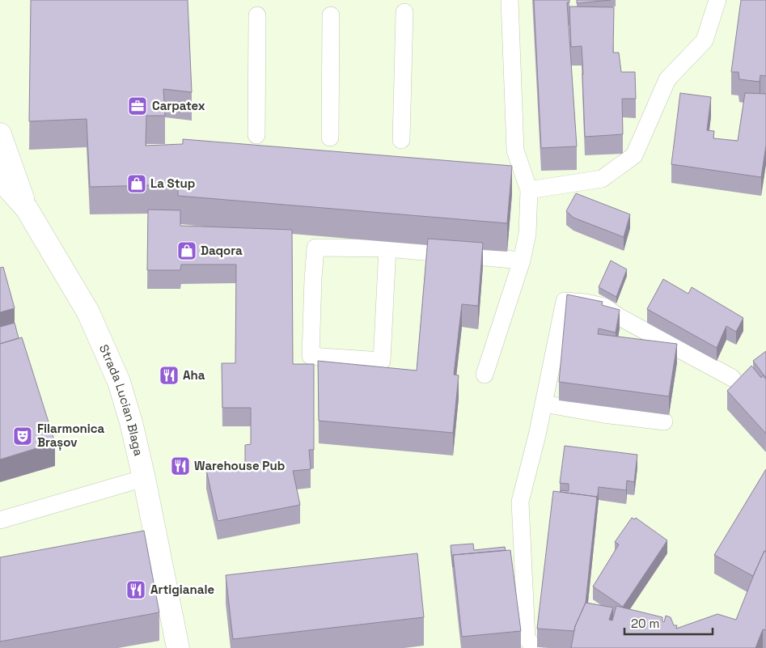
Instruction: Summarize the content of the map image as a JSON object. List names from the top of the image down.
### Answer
{
  "streets": {
    "street": ["Strada Lucian Blaga"]
  },
  "places": {
    "office": ["Carpatex"],
    "shop": ["La Stup", "Daqora"],
    "restaurant": ["Aha", "Warehouse Pub", "Artigianale"],
    "theatre": ["Filarmonica Brașov"]
  },
  "scale_bar": "20 m"
}
